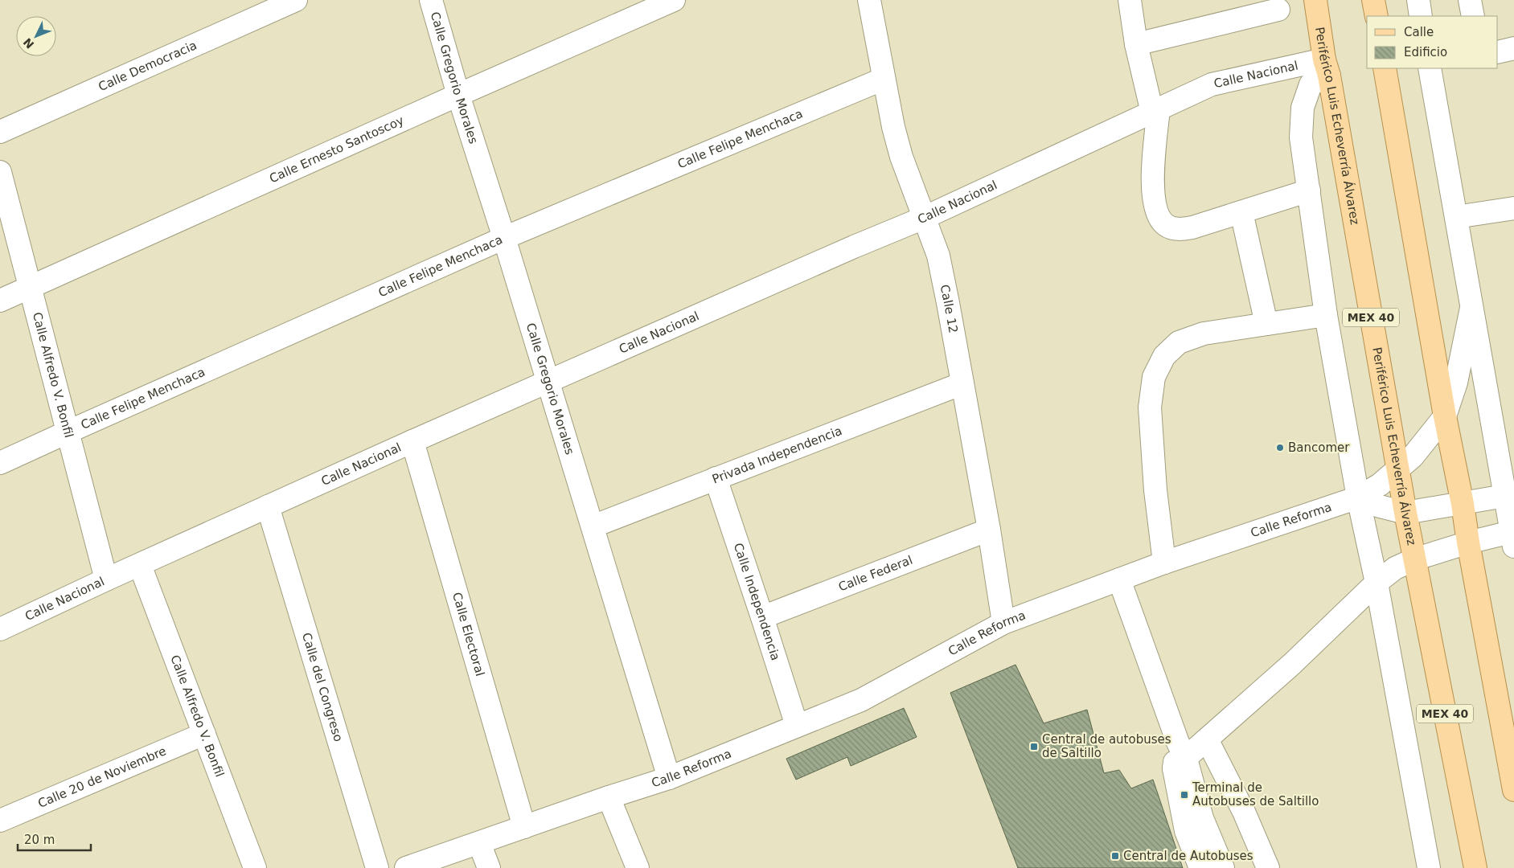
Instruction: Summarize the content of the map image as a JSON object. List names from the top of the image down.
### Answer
{
  "streets": {
    "main road": ["Periférico Luis Echeverría Álvarez", "MEX 40"],
    "street": [
      "Calle Democracia",
      "Calle Nacional",
      "Calle Gregorio Morales",
      "Calle Felipe Menchaca",
      "Calle Ernesto Santoscoy",
      "Calle 12",
      "Calle Alfredo V. Bonfil",
      "Privada Independencia",
      "Calle Reforma",
      "Calle Federal",
      "Calle Independencia",
      "Calle Electoral",
      "Calle del Congreso",
      "Calle 20 de Noviembre"
    ]
  },
  "crossings": [
    ["Calle Nacional", "Calle Gregorio Morales"],
    ["Calle Nacional", "Periférico Luis Echeverría Álvarez"],
    ["Calle Nacional", "Calle 12"],
    ["Calle Nacional", "Calle Alfredo V. Bonfil"],
    ["Calle Nacional", "Calle Electoral"],
    ["Calle Nacional", "Calle del Congreso"],
    ["Calle Gregorio Morales", "Calle Felipe Menchaca"],
    ["Calle Gregorio Morales", "Calle Ernesto Santoscoy"],
    ["Calle Gregorio Morales", "Privada Independencia"],
    ["Calle Gregorio Morales", "Calle Reforma"],
    ["Periférico Luis Echeverría Álvarez", "Calle Reforma"],
    ["Calle Felipe Menchaca", "Calle 12"],
    ["Calle Felipe Menchaca", "Calle Alfredo V. Bonfil"],
    ["Calle Ernesto Santoscoy", "Calle Alfredo V. Bonfil"],
    ["Calle 12", "Privada Independencia"],
    ["Calle 12", "Calle Reforma"],
    ["Calle 12", "Calle Federal"],
    ["Calle Alfredo V. Bonfil", "Calle 20 de Noviembre"],
    ["Privada Independencia", "Calle Independencia"],
    ["Calle Reforma", "Calle Independencia"],
    ["Calle Reforma", "Calle Electoral"],
    ["Calle Federal", "Calle Independencia"]
  ],
  "places": {
    "other": ["Bancomer"],
    "transit": ["Central de autobuses de Saltillo", "Terminal de Autobuses de Saltillo", "Central de Autobuses"]
  },
  "legend": ["Calle", "Edificio"],
  "scale_bar": "20 m",
  "north": "bottom left"
}
